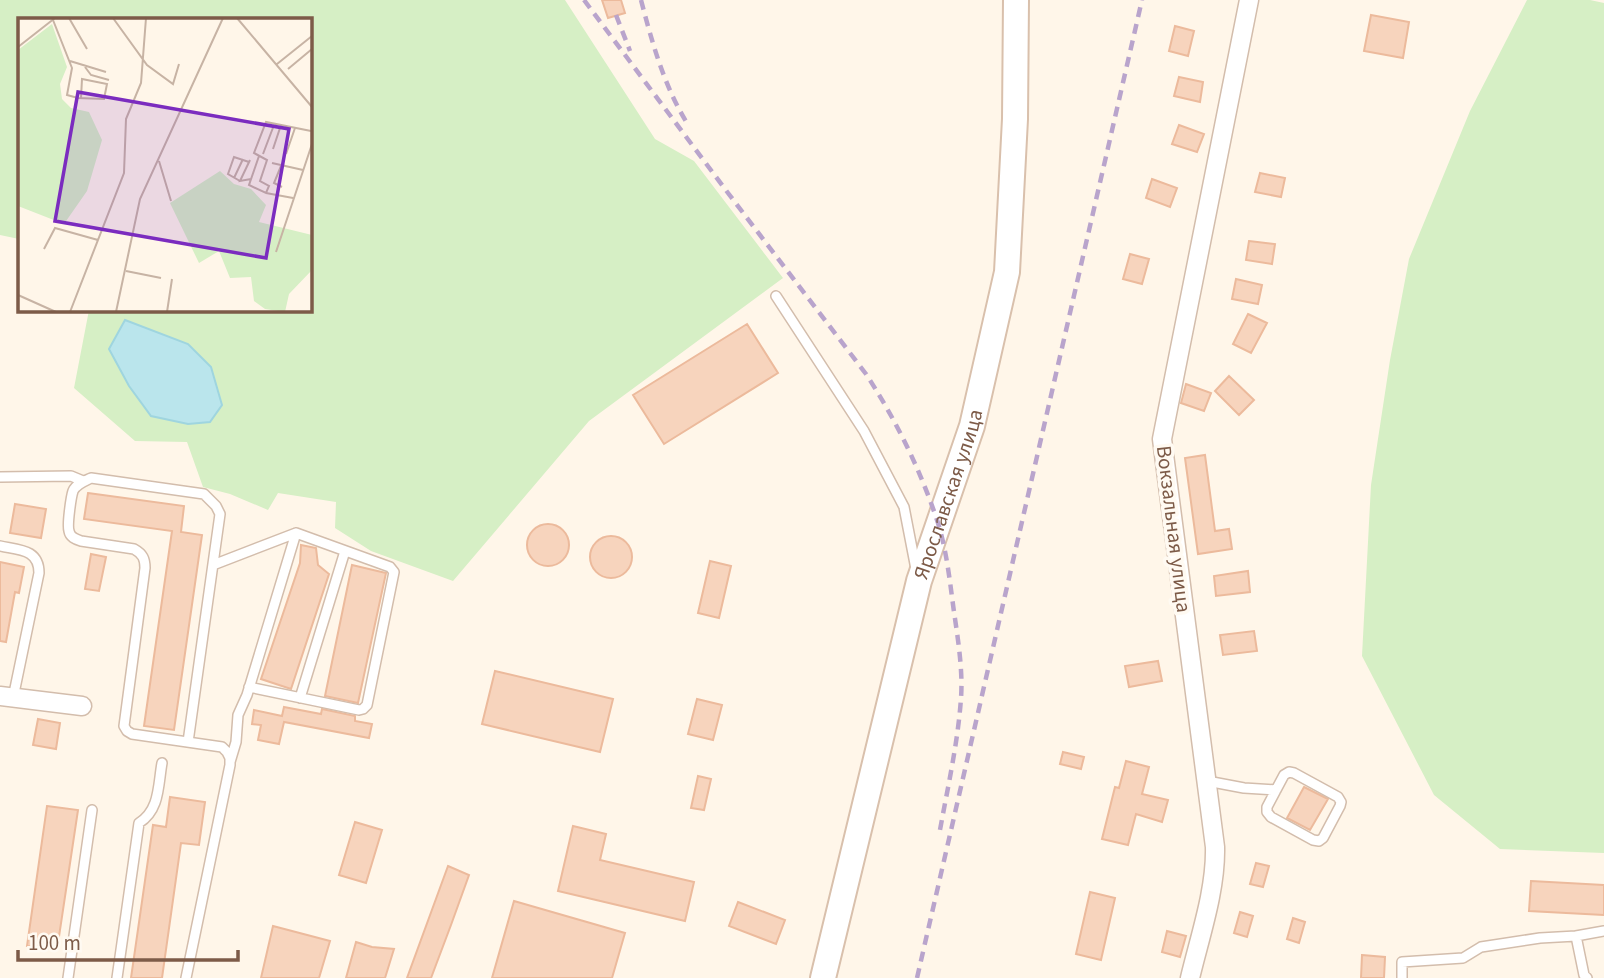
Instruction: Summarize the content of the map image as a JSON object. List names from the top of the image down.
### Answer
{
  "streets": {
    "main road": ["Ярославская улица"],
    "street": ["Вокзальная улица"]
  },
  "scale_bar": "100 m"
}
